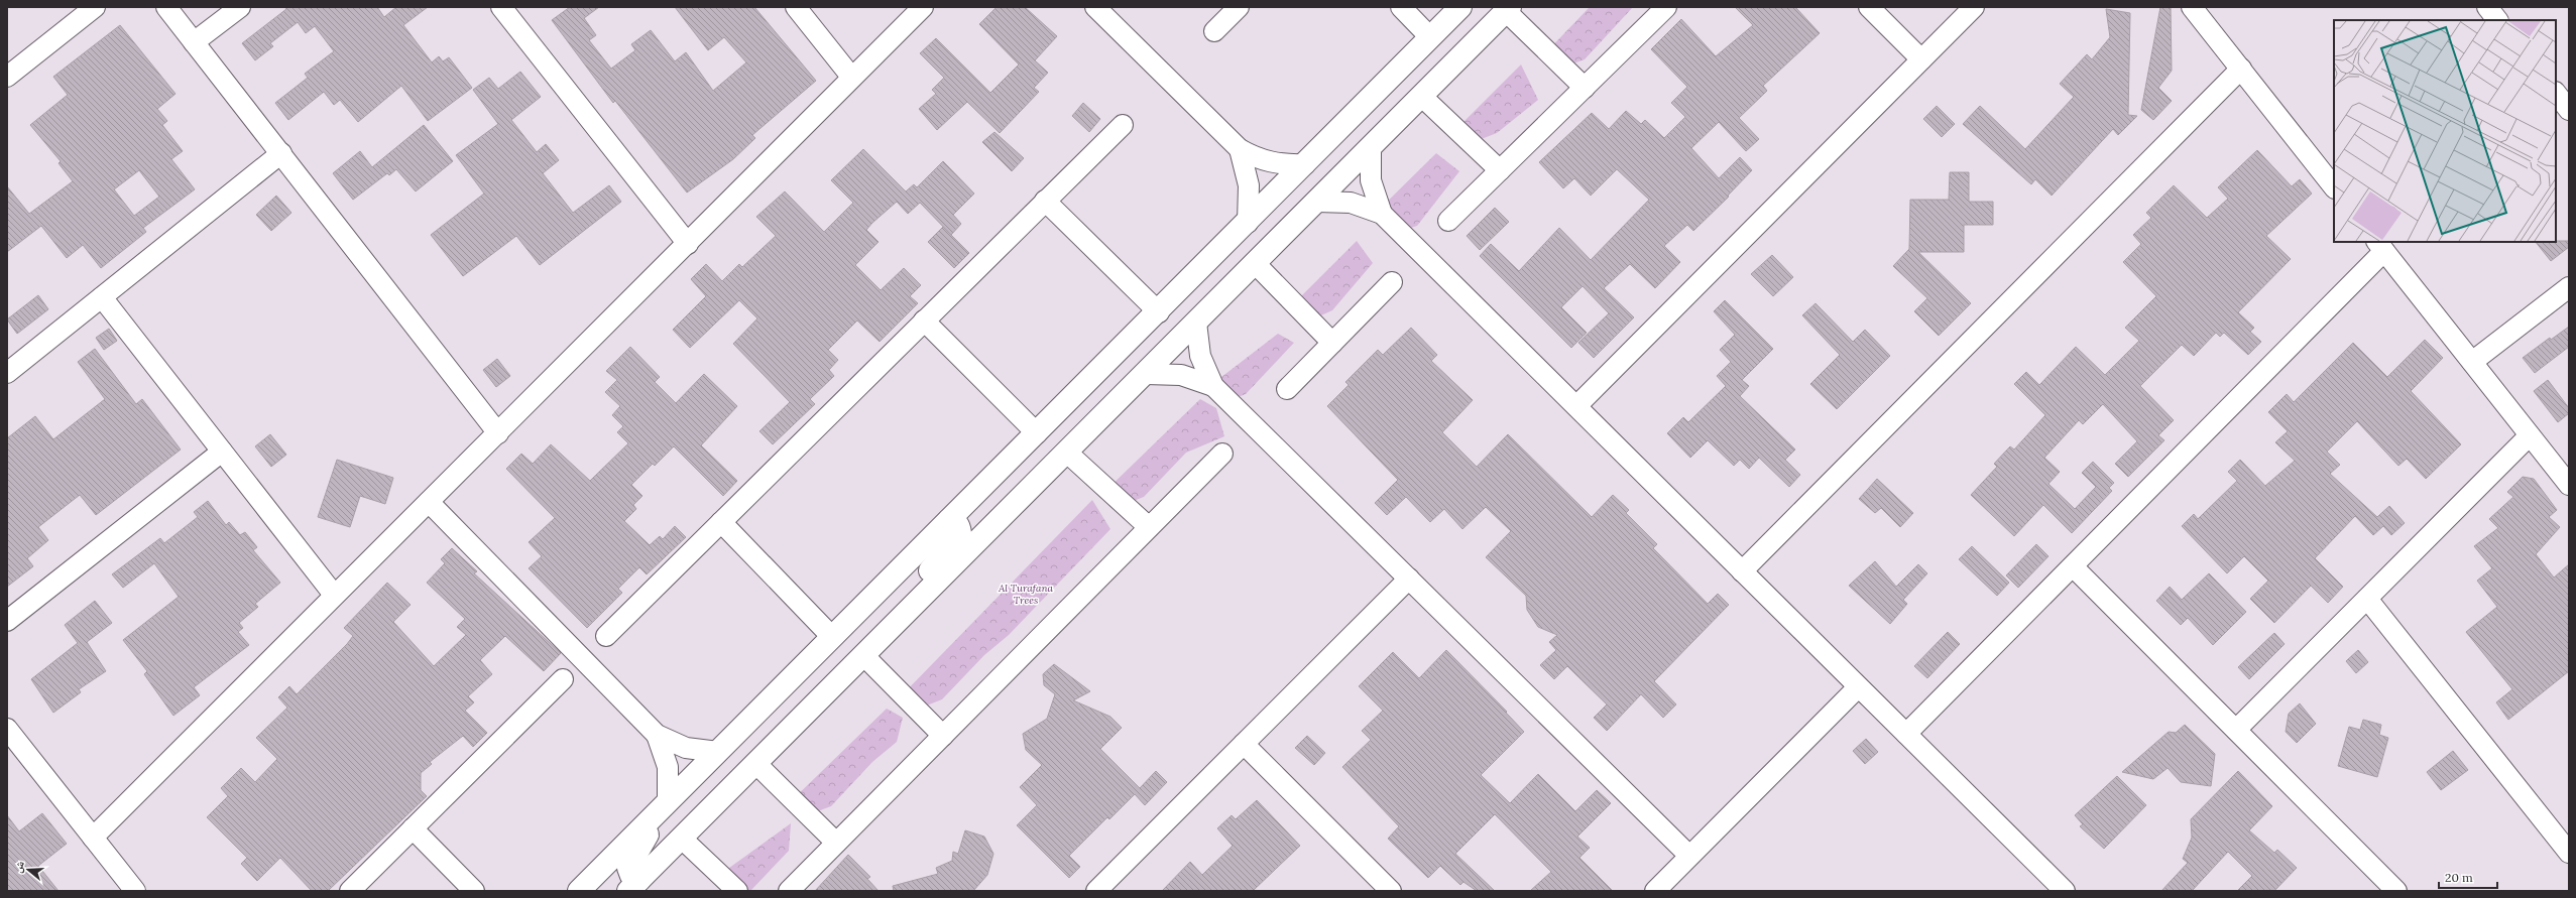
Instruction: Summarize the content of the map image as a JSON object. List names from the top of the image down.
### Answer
{
  "parks": ["Al Turafana Trees"],
  "scale_bar": "20 m",
  "north": "left"
}
